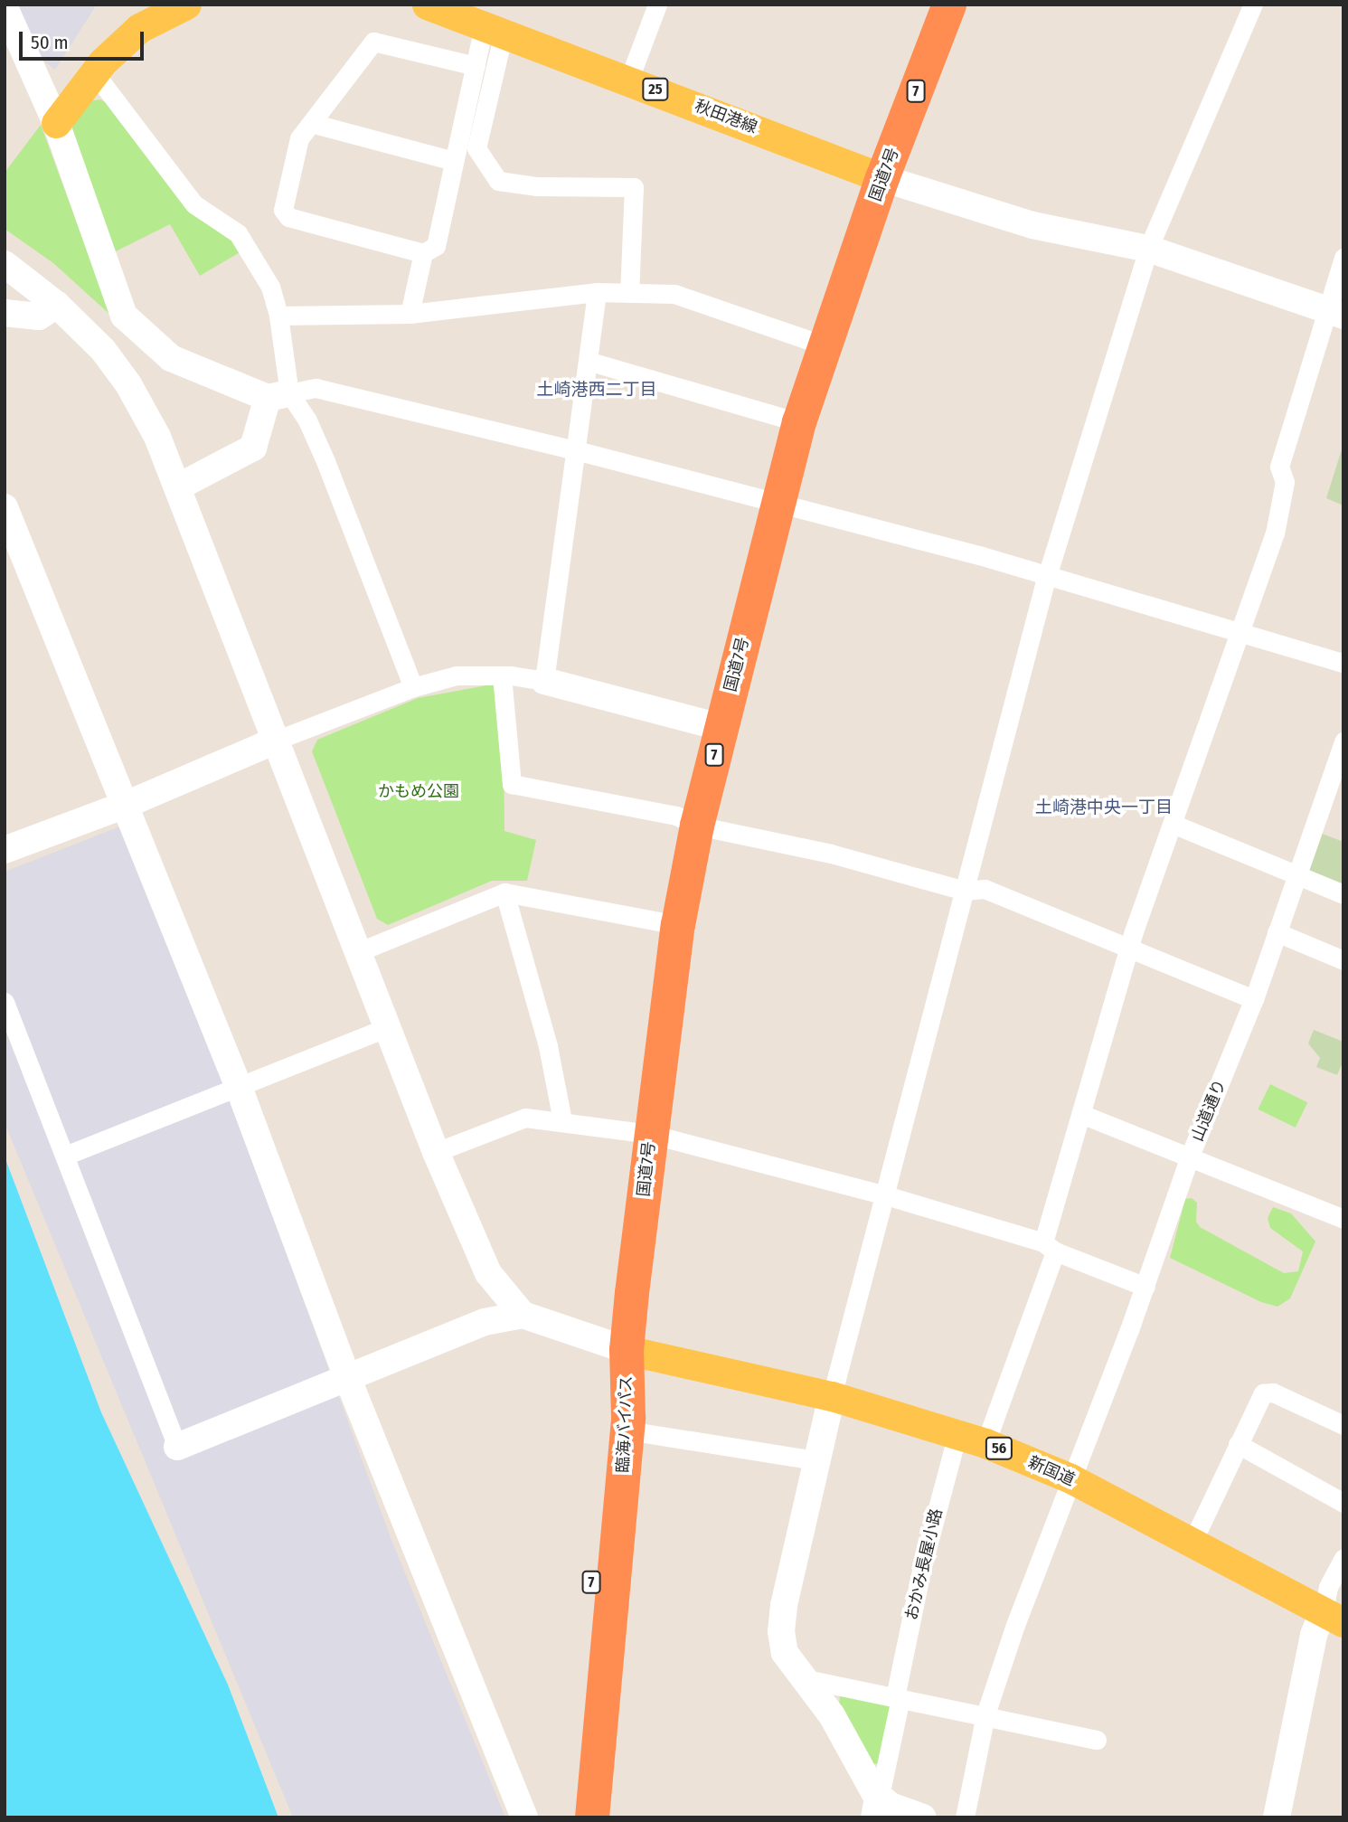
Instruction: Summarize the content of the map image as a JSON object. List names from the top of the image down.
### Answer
{
  "streets": {
    "highway": ["7", "国道7号", "臨海バイパス"],
    "main road": [
      "25",
      "秋田港線",
      "56",
      "新国道"
    ],
    "street": ["山道通り", "おかみ長屋小路"]
  },
  "crossings": [
    ["秋田港線", "国道7号"],
    ["国道7号", "臨海バイパス"],
    ["国道7号", "新国道"],
    ["山道通り", "新国道"],
    ["臨海バイパス", "新国道"],
    ["新国道", "おかみ長屋小路"]
  ],
  "districts": ["土崎港西二丁目", "土崎港中央一丁目"],
  "parks": ["かもめ公園"],
  "scale_bar": "50 m"
}
